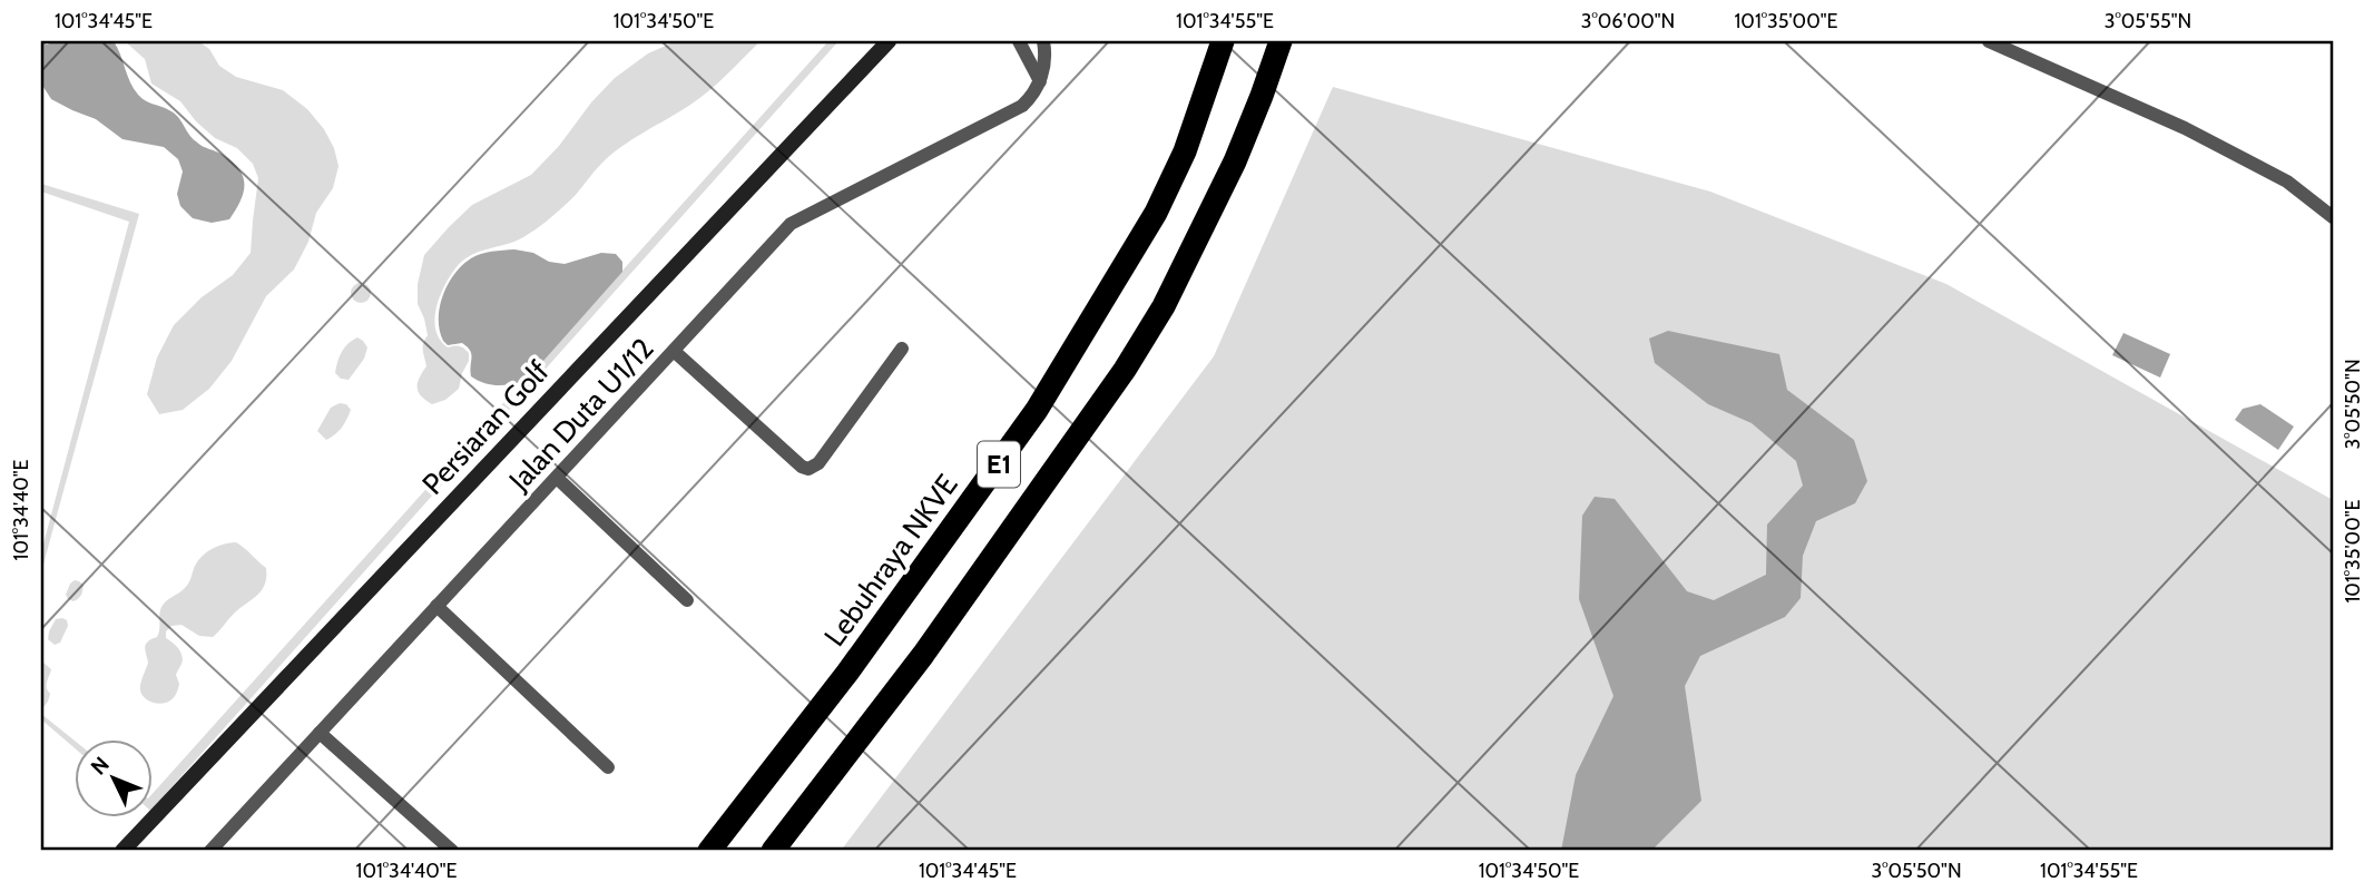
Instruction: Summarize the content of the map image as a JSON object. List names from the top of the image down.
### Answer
{
  "streets": {
    "highway": ["E1", "Lebuhraya NKVE"],
    "street": ["Jalan Duta U1/12", "Persiaran Golf"]
  },
  "north": "top left",
  "coordinates": [
    "101°34'45\"E",
    "101°34'50\"E",
    "101°34'55\"E",
    "3°06'00\"N",
    "101°35'00\"E",
    "3°05'55\"N",
    "3°05'50\"N",
    "101°34'40\"E"
  ]
}
